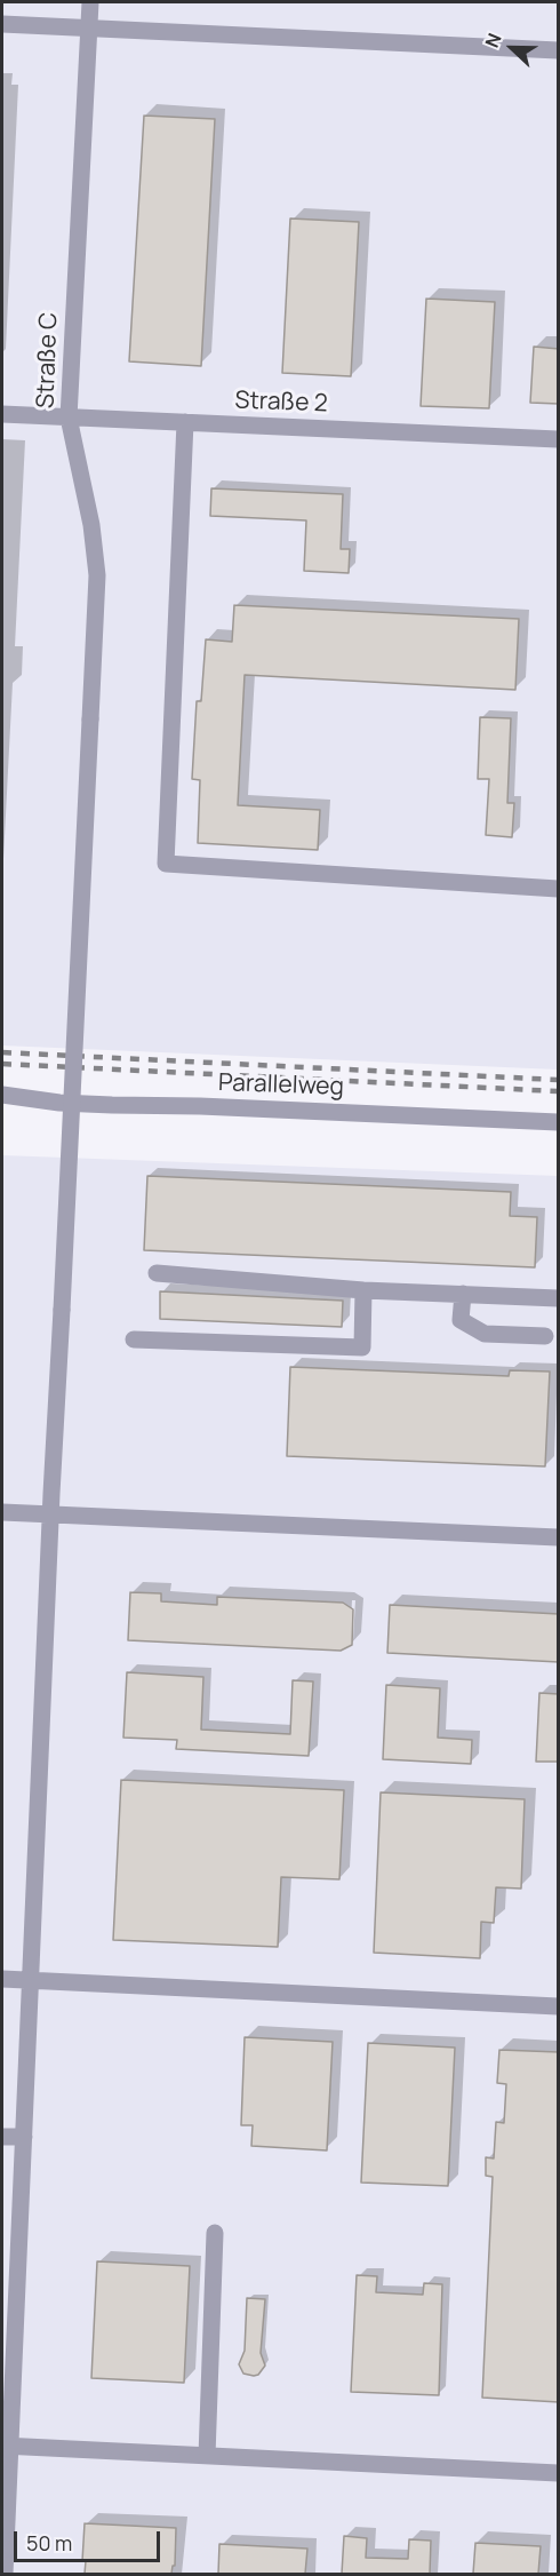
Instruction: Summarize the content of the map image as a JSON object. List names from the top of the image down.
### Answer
{
  "streets": {
    "street": ["Straße C", "Straße 2", "Parallelweg"]
  },
  "crossings": [
    ["Straße C", "Straße 2"]
  ],
  "scale_bar": "50 m",
  "north": "left"
}
